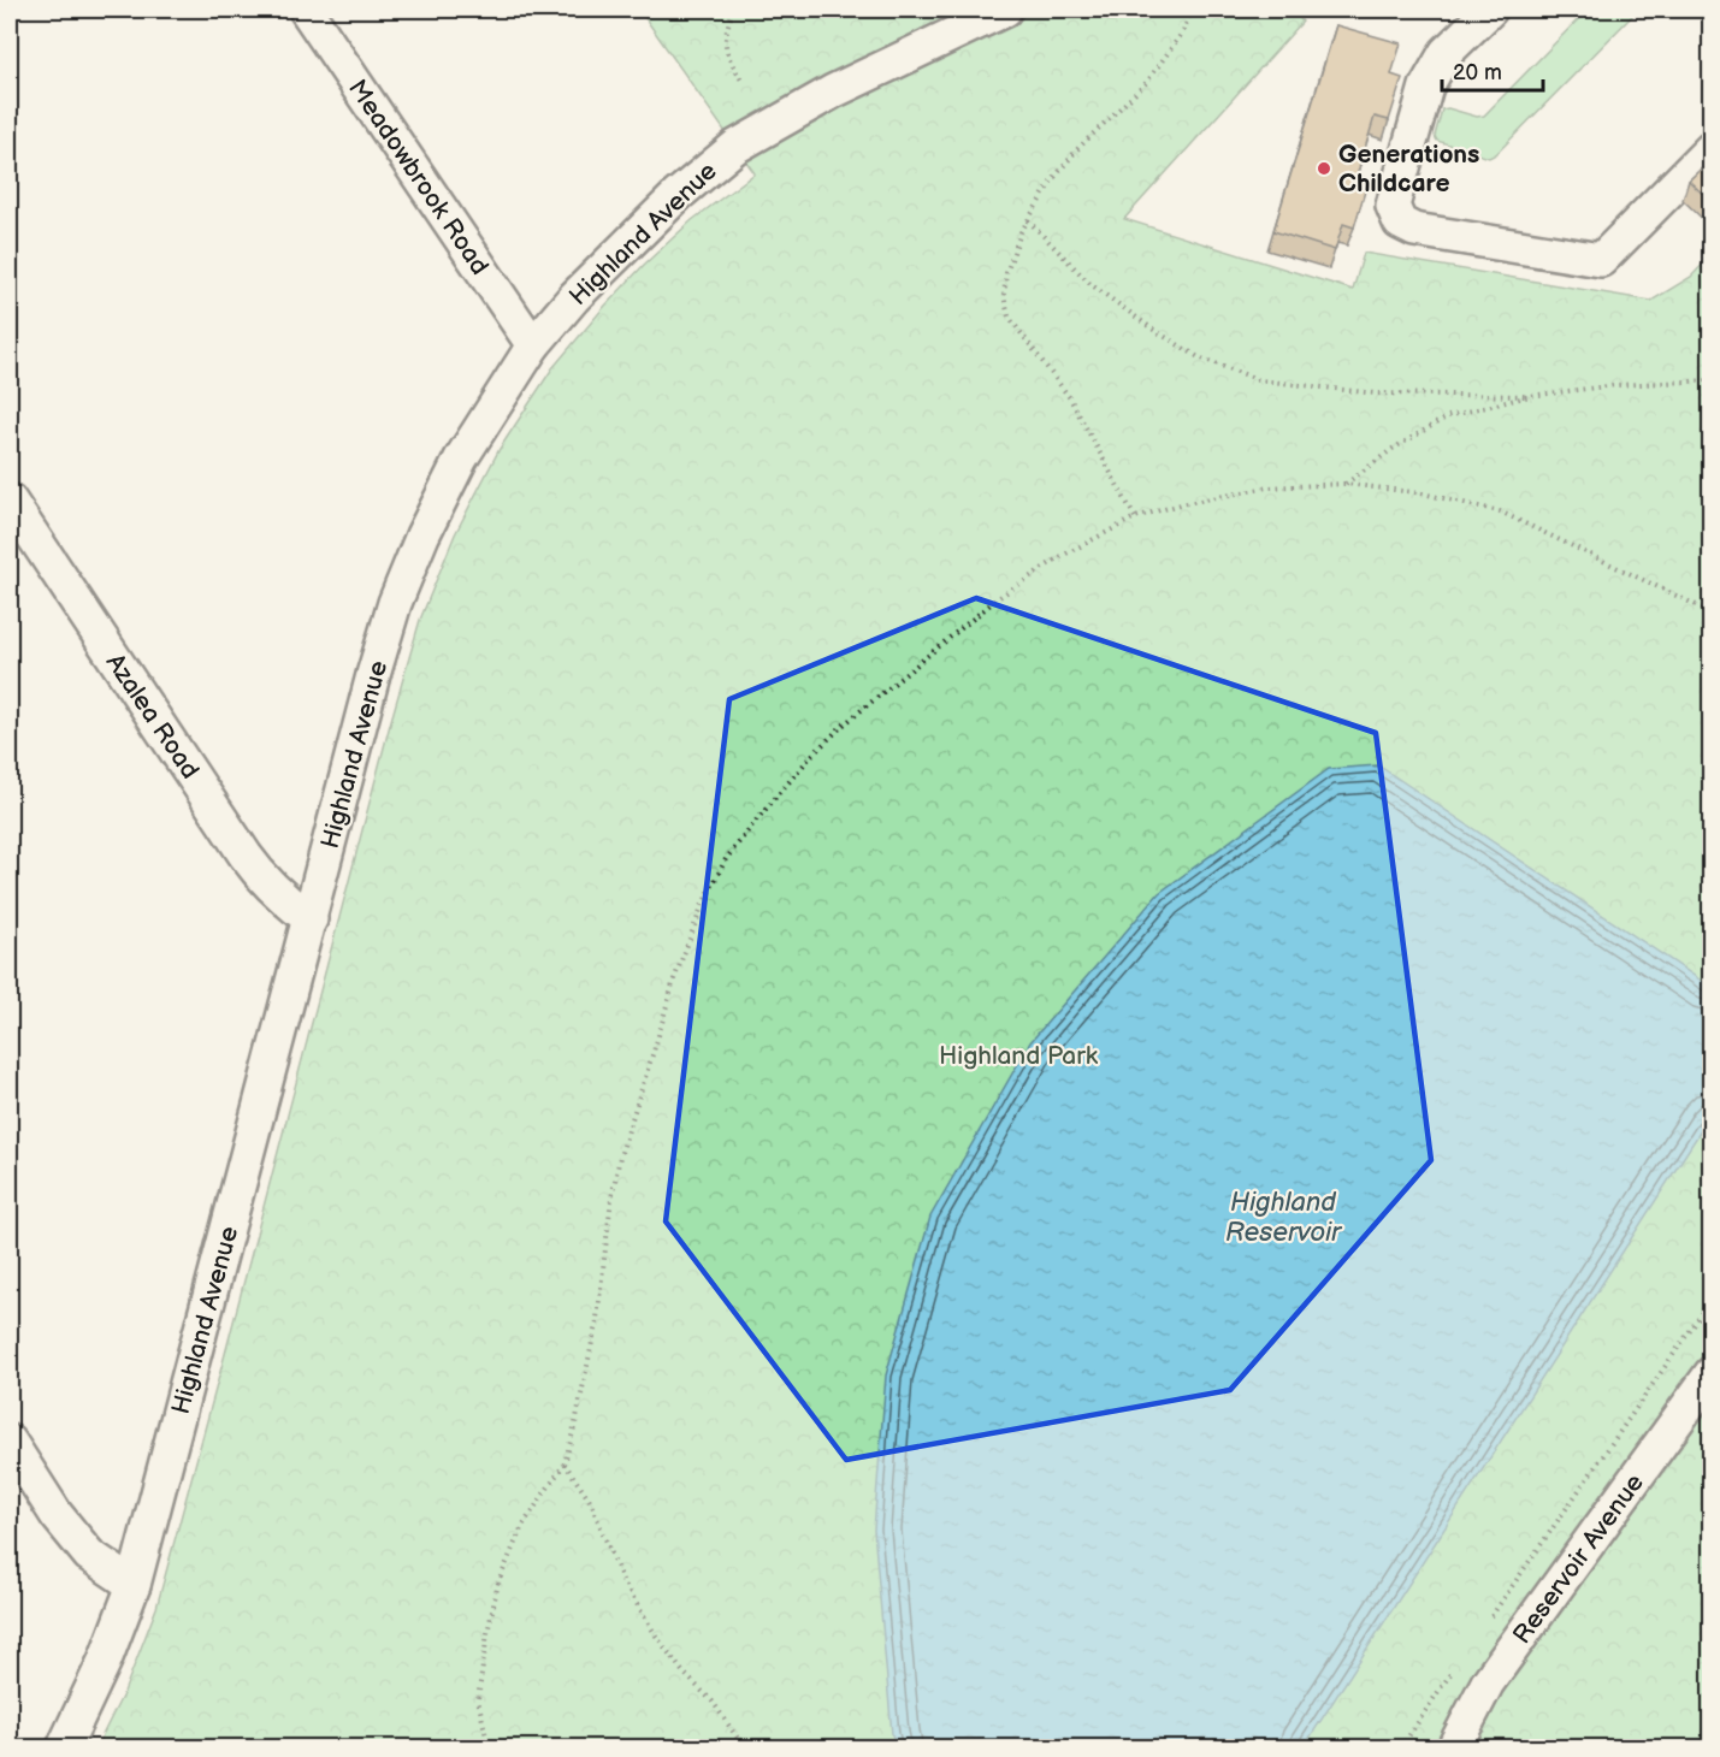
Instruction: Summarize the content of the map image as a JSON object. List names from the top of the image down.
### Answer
{
  "streets": {
    "street": [
      "Meadowbrook Road",
      "Highland Avenue",
      "Azalea Road",
      "Reservoir Avenue"
    ]
  },
  "crossings": [
    ["Meadowbrook Road", "Highland Avenue"],
    ["Highland Avenue", "Azalea Road"]
  ],
  "water": ["Highland Reservoir"],
  "parks": ["Highland Park"],
  "places": ["Generations Childcare"],
  "scale_bar": "20 m"
}
